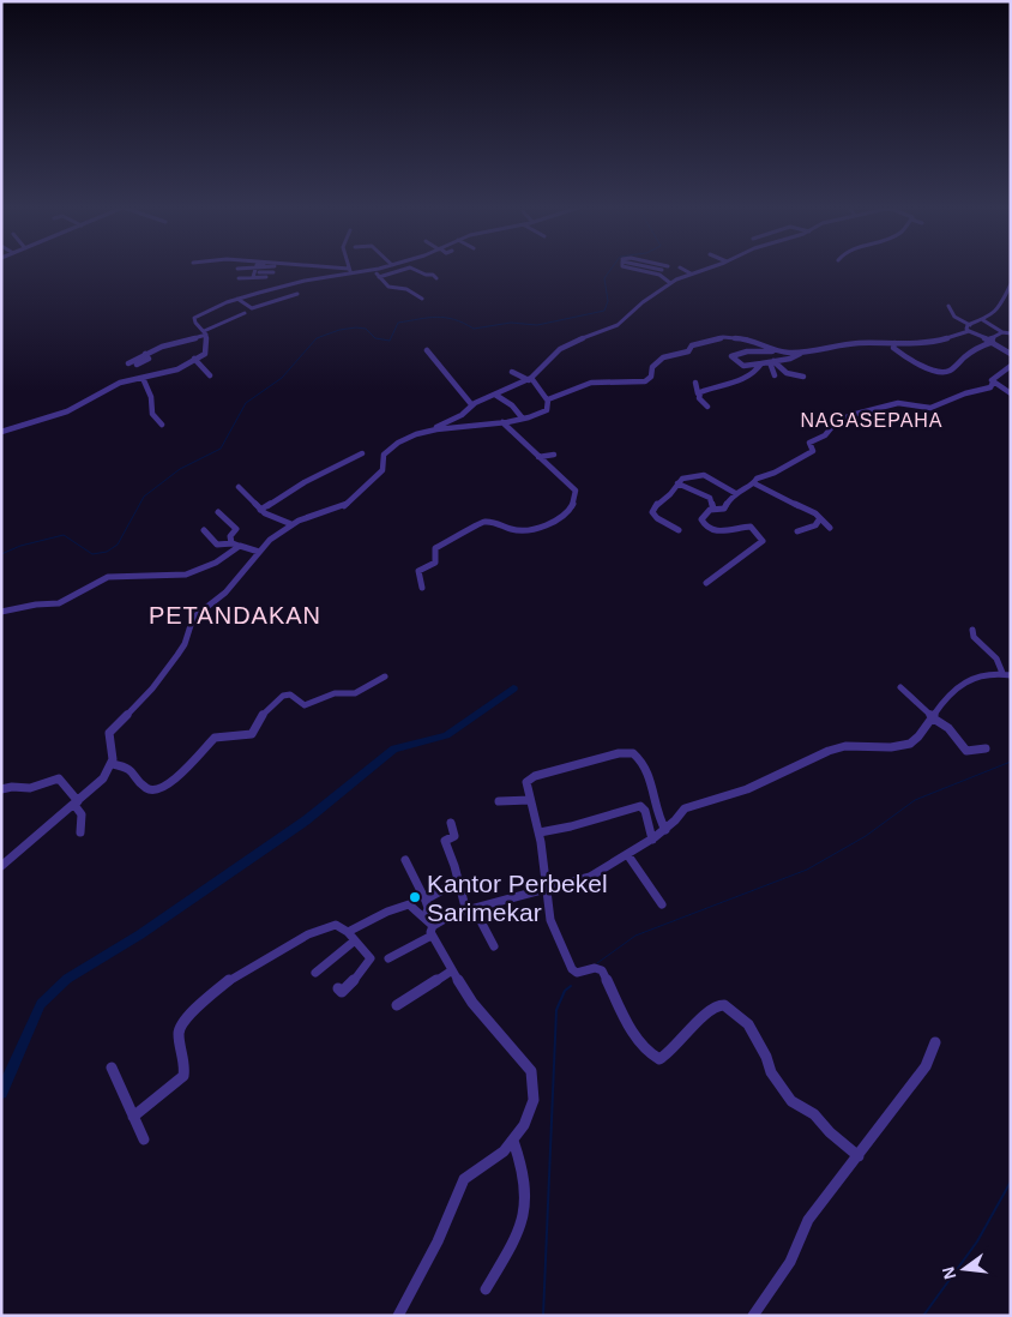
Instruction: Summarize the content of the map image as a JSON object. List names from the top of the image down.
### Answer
{
  "districts": ["NAGASEPAHA", "PETANDAKAN"],
  "places": ["Kantor Perbekel Sarimekar"],
  "north": "left"
}
